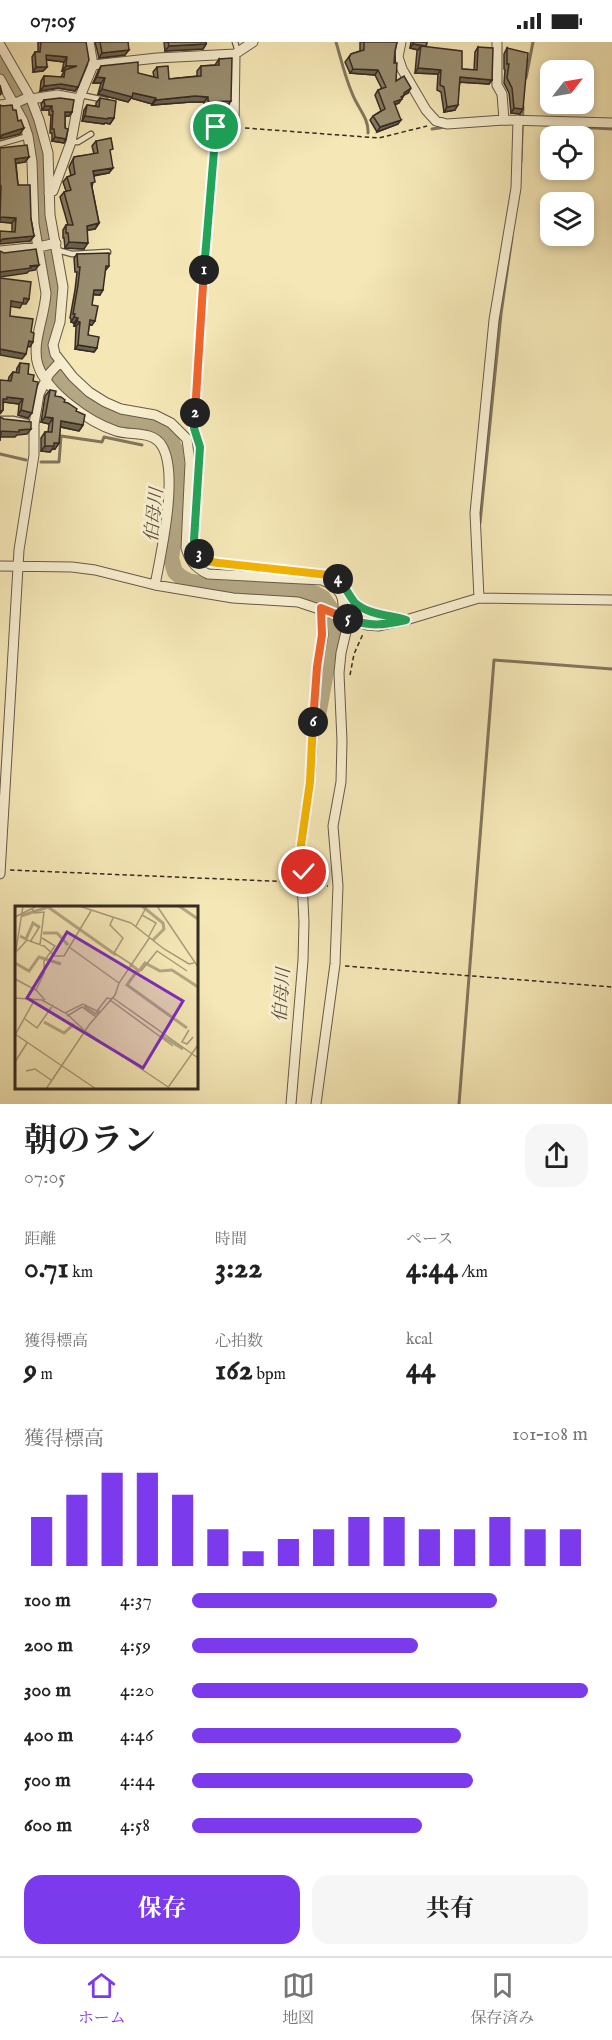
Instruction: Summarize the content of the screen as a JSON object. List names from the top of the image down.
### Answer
{
  "water": ["伯母川"],
  "north": "top right",
  "page": {
    "status": "07:05",
    "pins": [
      "1",
      "2",
      "3",
      "4",
      "5",
      "6"
    ],
    "heading": ["朝のラン", "07:05"],
    "stats": [
      ["距離", "0.71 km"],
      ["時間", "3:22"],
      ["ペース", "4:44 /km"],
      ["獲得標高", "9 m"],
      ["心拍数", "162 bpm"],
      ["kcal", "44"]
    ],
    "chart": ["獲得標高", "101–108 m"],
    "list": [
      {
        "name": "100 m",
        "note": "4:37"
      },
      {
        "name": "200 m",
        "note": "4:59"
      },
      {
        "name": "300 m",
        "note": "4:20"
      },
      {
        "name": "400 m",
        "note": "4:46"
      },
      {
        "name": "500 m",
        "note": "4:44"
      },
      {
        "name": "600 m",
        "note": "4:58"
      }
    ],
    "buttons": ["保存", "共有"],
    "tabs": ["ホーム", "地図", "保存済み"]
  }
}
